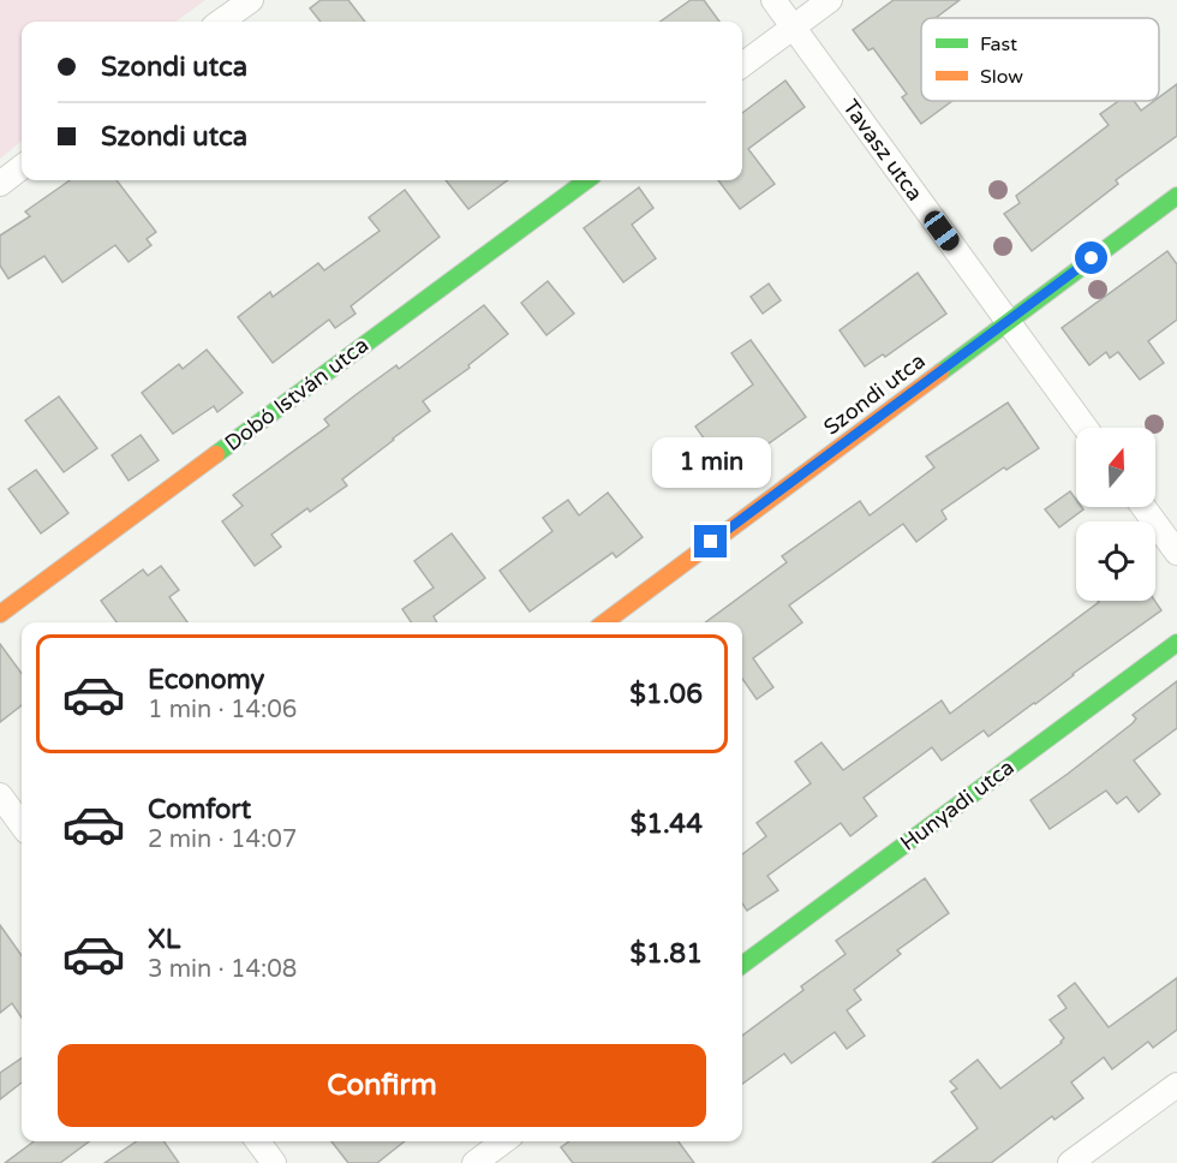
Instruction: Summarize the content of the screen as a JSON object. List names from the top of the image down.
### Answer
{
  "streets": {
    "street": [
      "Tavasz utca",
      "Dobó István utca",
      "Szondi utca",
      "Hunyadi utca"
    ]
  },
  "crossings": [
    ["Tavasz utca", "Szondi utca"]
  ],
  "legend": ["Fast", "Slow"],
  "north": "top",
  "page": {
    "banner": ["Szondi utca", "Szondi utca"],
    "bubble": "1 min",
    "list": [
      {
        "name": "Economy",
        "note": "1 min · 14:06",
        "value": "$1.06"
      },
      {
        "name": "Comfort",
        "note": "2 min · 14:07",
        "value": "$1.44"
      },
      {
        "name": "XL",
        "note": "3 min · 14:08",
        "value": "$1.81"
      }
    ],
    "buttons": "Confirm"
  }
}
